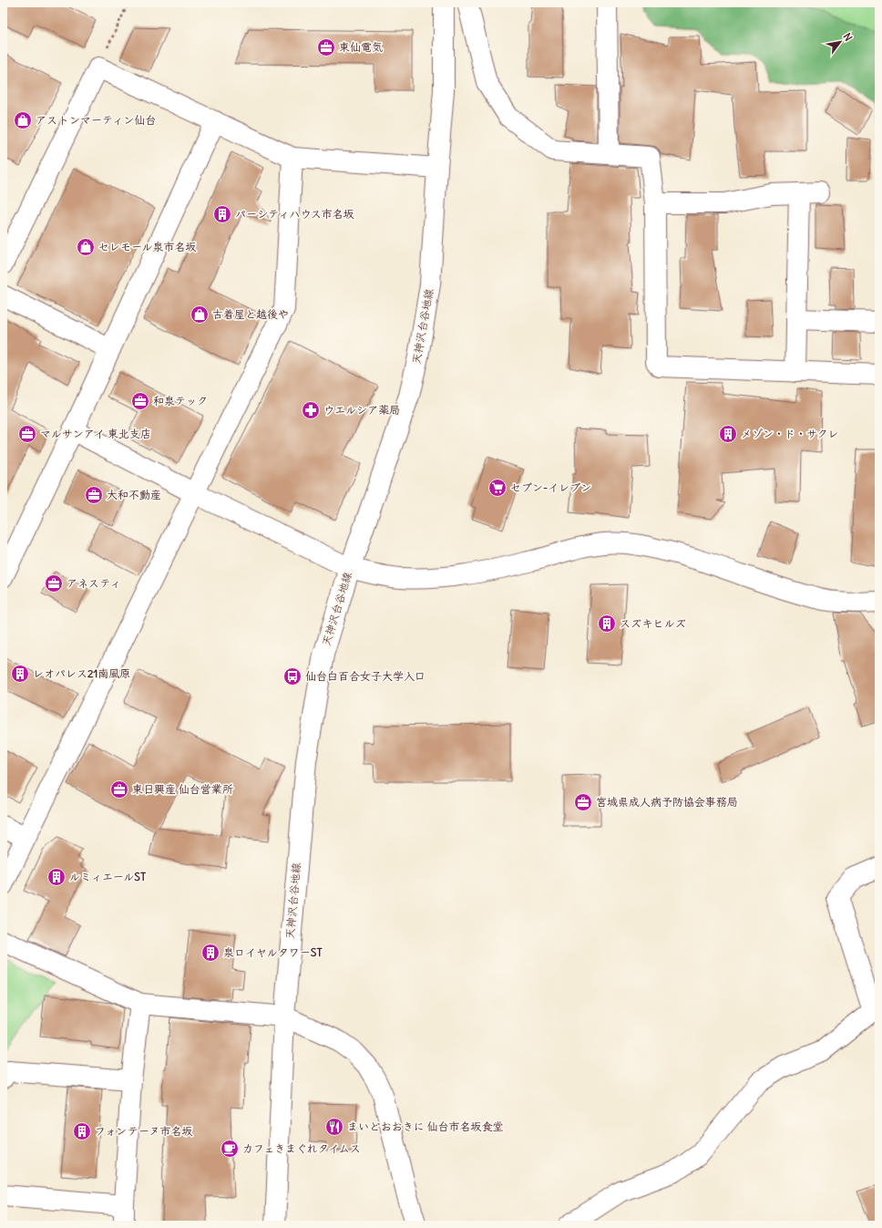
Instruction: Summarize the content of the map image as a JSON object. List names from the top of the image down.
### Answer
{
  "streets": {
    "street": ["天神沢台谷地線"]
  },
  "places": {
    "office": [
      "東仙電気",
      "和泉テック",
      "マルサンアイ 東北支店",
      "大和不動産",
      "アネスティ",
      "東日興産 仙台営業所",
      "宮城県成人病予防協会事務局"
    ],
    "shop": ["アストンマーティン仙台", "セレモール泉市名坂", "古着屋と越後や"],
    "building": [
      "パーシティハウス市名坂",
      "メゾン・ド・サクレ",
      "スズキヒルズ",
      "レオパレス21南風原",
      "ルミィエールST",
      "泉ロイヤルタワーST",
      "フォンテーヌ市名坂"
    ],
    "pharmacy": ["ウエルシア薬局"],
    "supermarket": ["セブン-イレブン"],
    "bus stop": ["仙台白百合女子大学入口"],
    "restaurant": ["まいどおおきに 仙台市名坂食堂"],
    "cafe": ["カフェきまぐれタイムス"]
  },
  "north": "top right"
}
